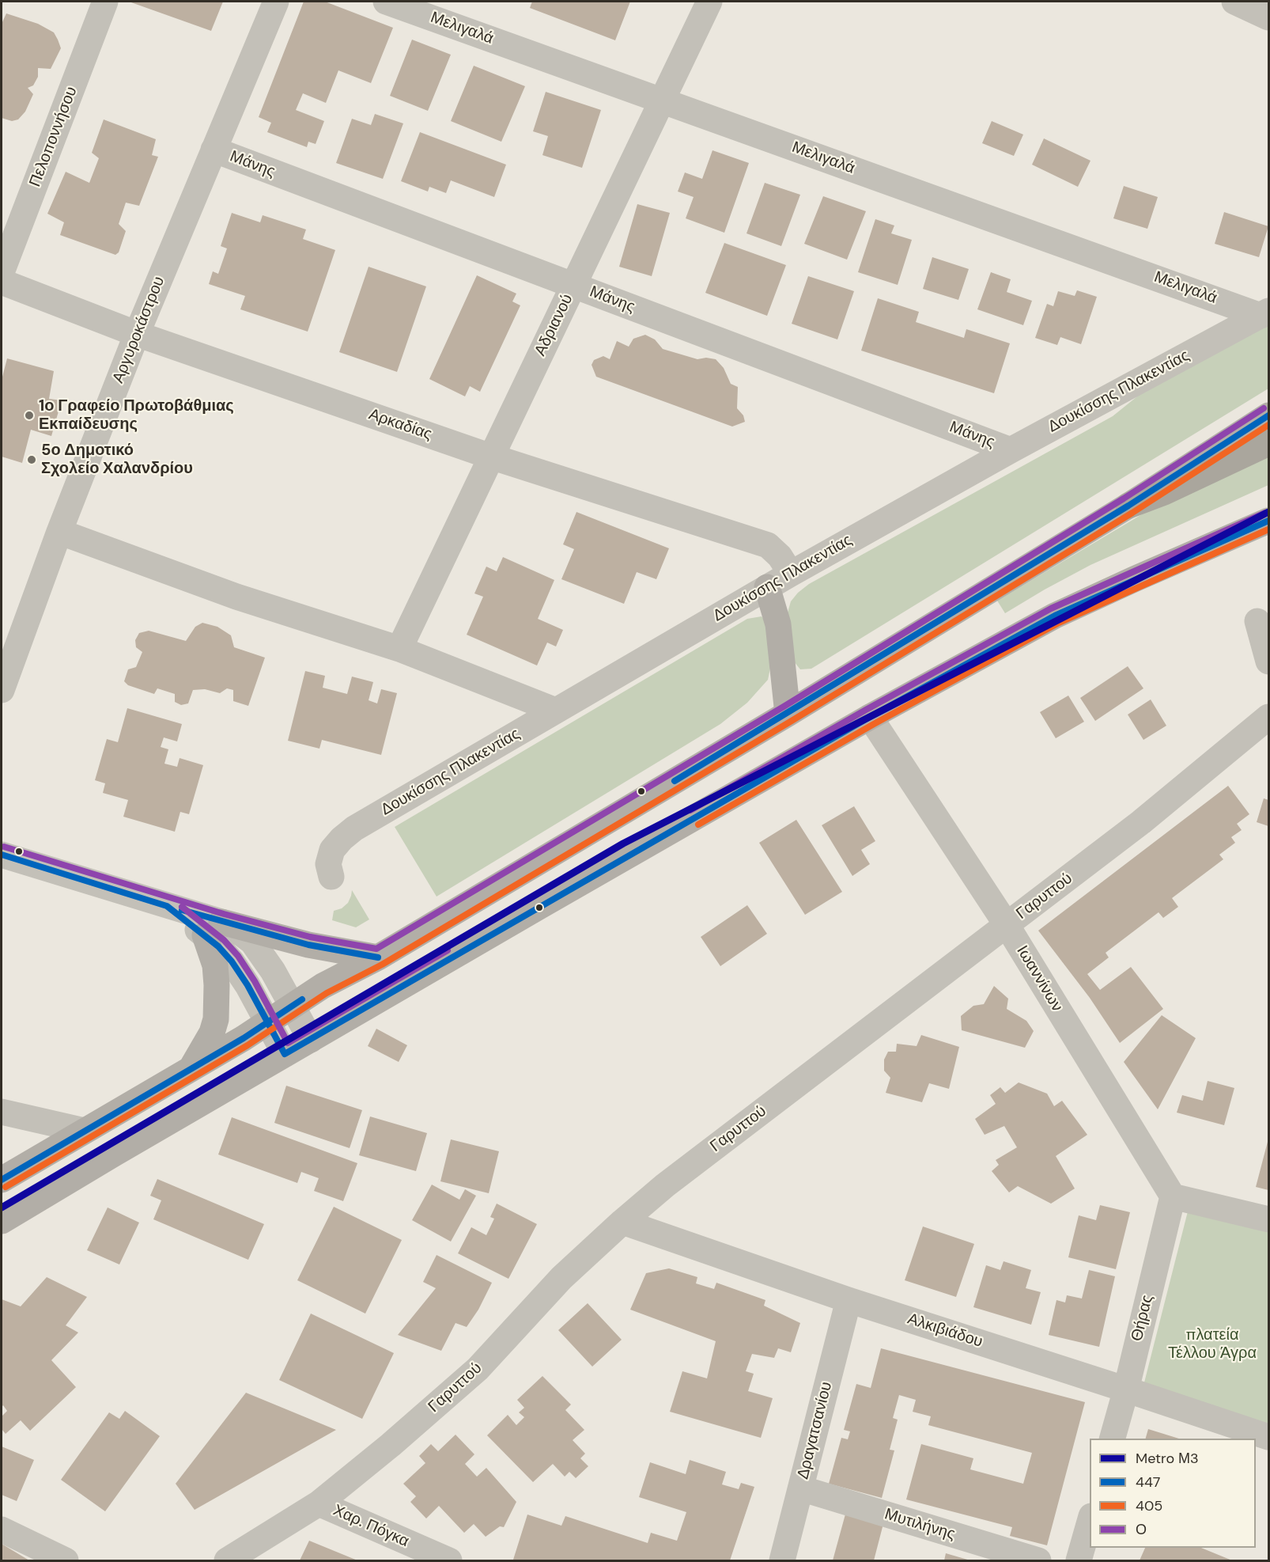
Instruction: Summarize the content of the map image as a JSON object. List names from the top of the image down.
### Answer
{
  "streets": {
    "street": [
      "Μελιγαλά",
      "Πελοποννήσου",
      "Μάνης",
      "Αδριανού",
      "Αργυροκάστρου",
      "Δουκίσσης Πλακεντίας",
      "Αρκαδίας",
      "Γαρυττού",
      "Ιωαννίνων",
      "Θήρας",
      "Αλκιβιάδου",
      "Δραγατσανίου",
      "Μυτιλήνης",
      "Χαρ. Πόγκα"
    ]
  },
  "crossings": [
    ["Μελιγαλά", "Αδριανού"],
    ["Μελιγαλά", "Δουκίσσης Πλακεντίας"],
    ["Μάνης", "Αδριανού"],
    ["Μάνης", "Αργυροκάστρου"],
    ["Μάνης", "Δουκίσσης Πλακεντίας"],
    ["Αδριανού", "Αρκαδίας"],
    ["Αργυροκάστρου", "Αρκαδίας"],
    ["Δουκίσσης Πλακεντίας", "Αρκαδίας"],
    ["Γαρυττού", "Ιωαννίνων"],
    ["Γαρυττού", "Αλκιβιάδου"],
    ["Γαρυττού", "Χαρ. Πόγκα"],
    ["Ιωαννίνων", "Θήρας"],
    ["Θήρας", "Αλκιβιάδου"],
    ["Αλκιβιάδου", "Δραγατσανίου"],
    ["Δραγατσανίου", "Μυτιλήνης"]
  ],
  "parks": ["πλατεία Τέλλου Άγρα"],
  "places": ["1ο Γραφείο Πρωτοβάθμιας Εκπαίδευσης", "5ο Δημοτικό Σχολείο Χαλανδρίου"],
  "lines": [
    "transit line Ο",
    "transit line 447",
    "transit line 405",
    "metro line Μ3"
  ],
  "legend": [
    "Metro Μ3",
    "447",
    "405",
    "Ο"
  ]
}
